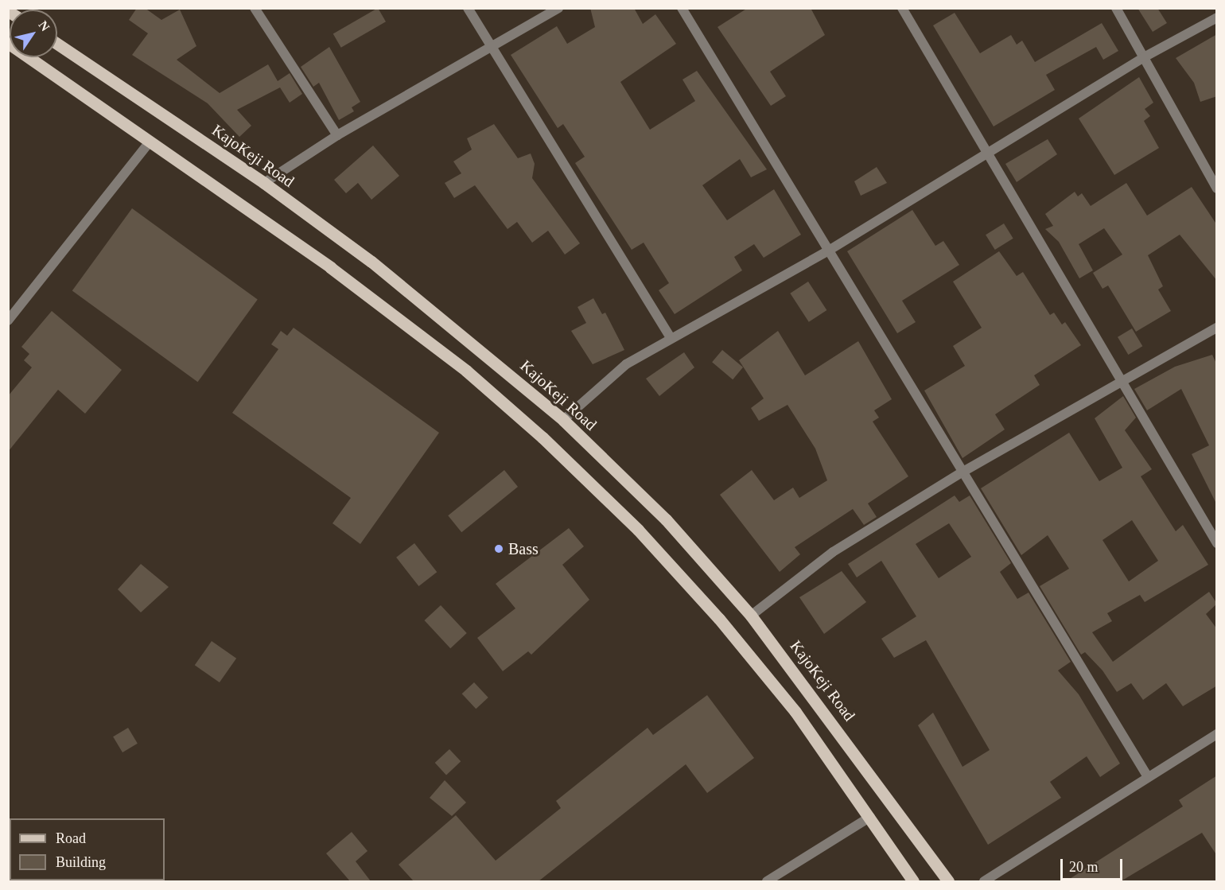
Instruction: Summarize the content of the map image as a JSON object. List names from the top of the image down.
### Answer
{
  "streets": {
    "main road": ["KajoKeji Road"]
  },
  "places": ["Bass"],
  "legend": ["Road", "Building"],
  "scale_bar": "20 m",
  "north": "top right"
}
